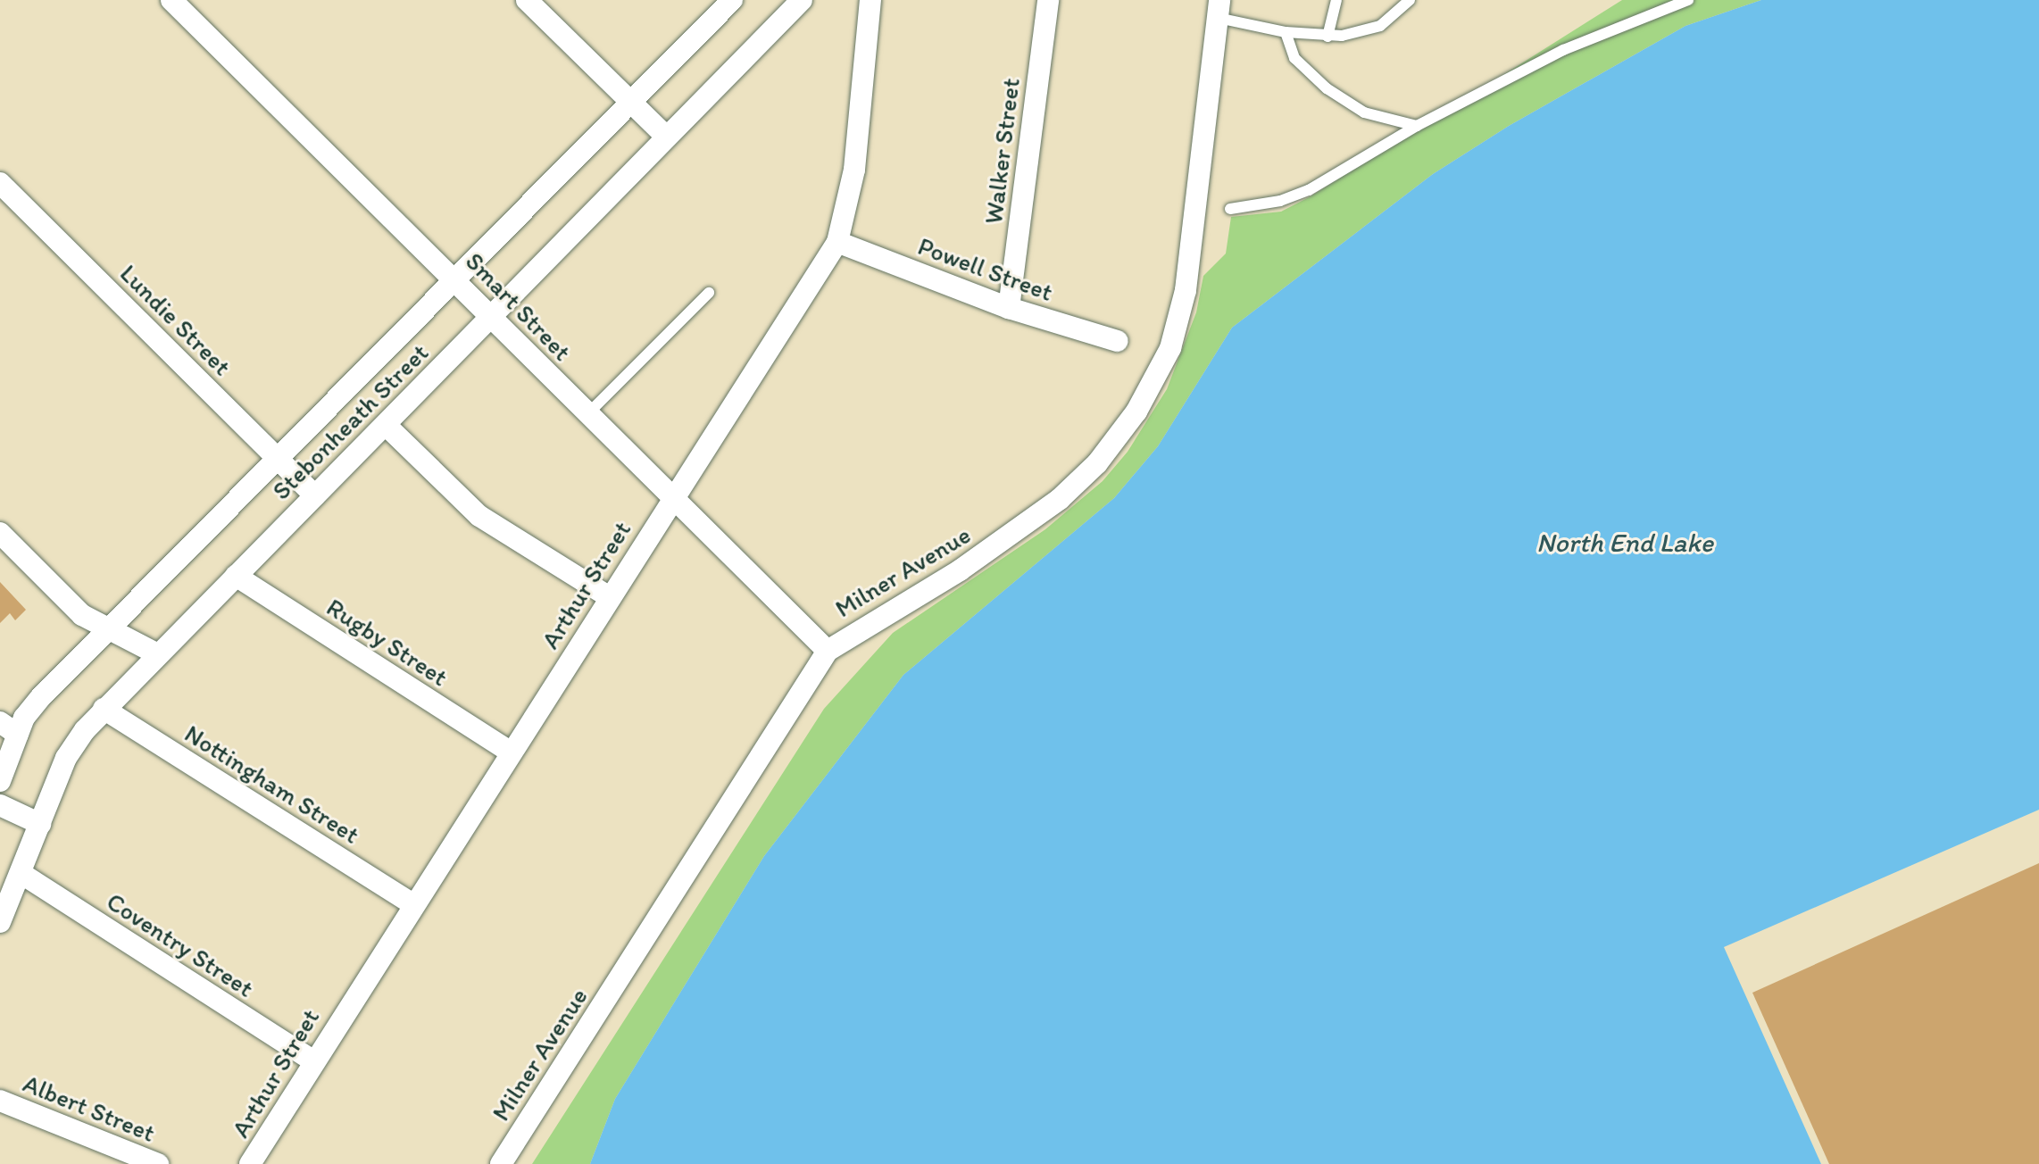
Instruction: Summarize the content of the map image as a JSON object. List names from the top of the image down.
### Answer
{
  "streets": {
    "street": [
      "Walker Street",
      "Powell Street",
      "Smart Street",
      "Lundie Street",
      "Stebonheath Street",
      "Milner Avenue",
      "Arthur Street",
      "Rugby Street",
      "Nottingham Street",
      "Coventry Street",
      "Albert Street"
    ]
  },
  "crossings": [
    ["Walker Street", "Powell Street"],
    ["Powell Street", "Arthur Street"],
    ["Smart Street", "Stebonheath Street"],
    ["Smart Street", "Milner Avenue"],
    ["Smart Street", "Arthur Street"],
    ["Lundie Street", "Stebonheath Street"],
    ["Stebonheath Street", "Rugby Street"],
    ["Stebonheath Street", "Nottingham Street"],
    ["Stebonheath Street", "Coventry Street"],
    ["Arthur Street", "Rugby Street"],
    ["Arthur Street", "Nottingham Street"],
    ["Arthur Street", "Coventry Street"]
  ],
  "water": ["North End Lake"]
}
